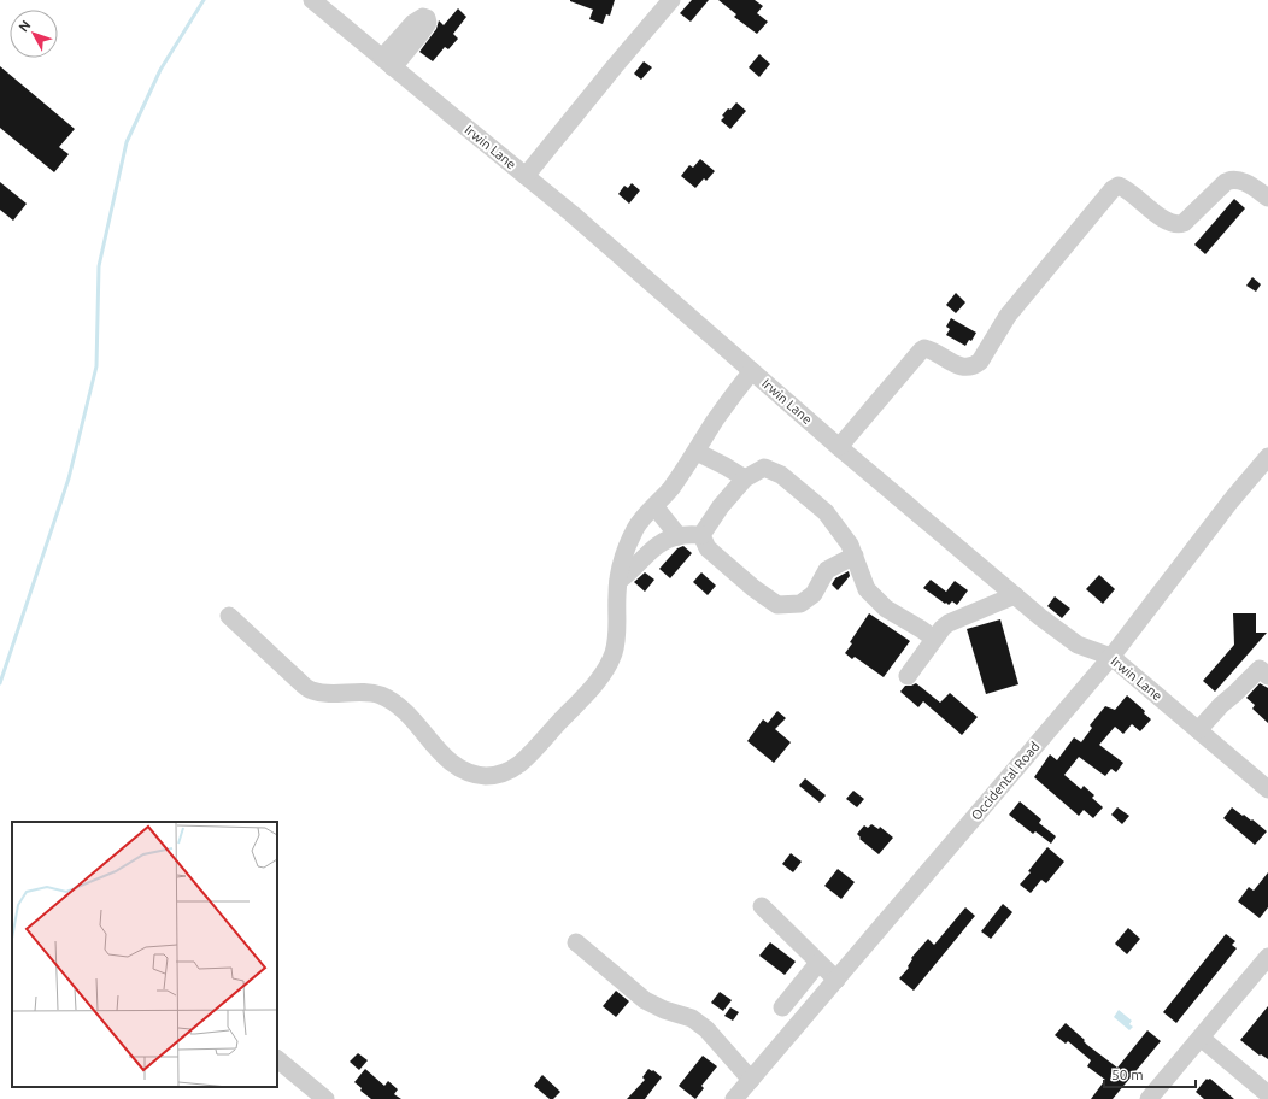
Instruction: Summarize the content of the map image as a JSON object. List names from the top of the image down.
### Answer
{
  "streets": {
    "street": ["Irwin Lane", "Occidental Road"]
  },
  "crossings": [
    ["Irwin Lane", "Occidental Road"]
  ],
  "scale_bar": "50 m",
  "north": "top left"
}
